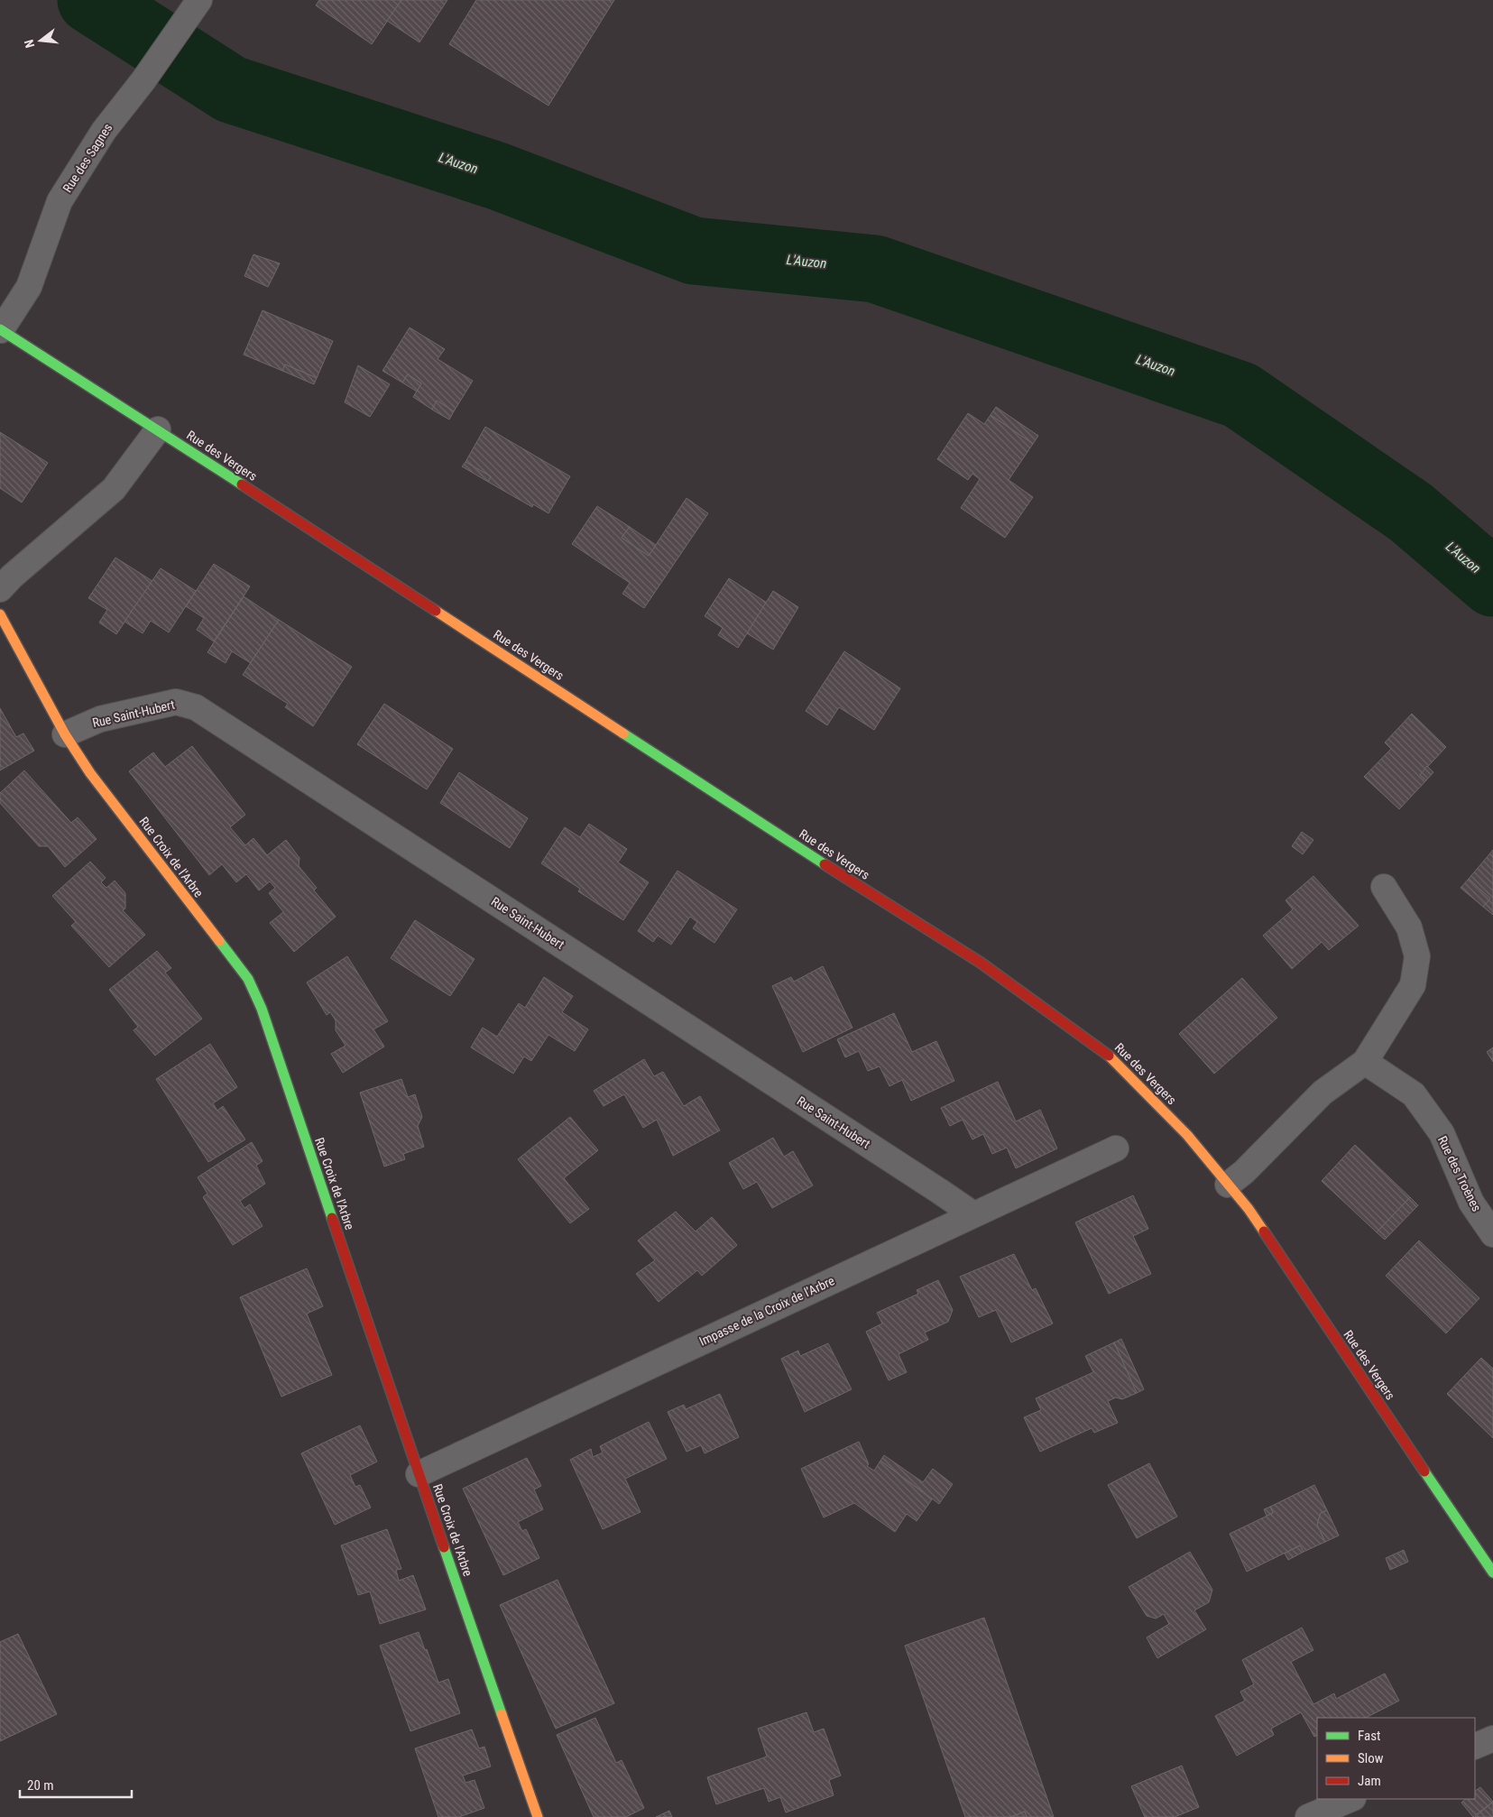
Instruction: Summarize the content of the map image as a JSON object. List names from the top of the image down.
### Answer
{
  "streets": {
    "main road": ["Rue des Vergers", "Rue Croix de l'Arbre"],
    "street": [
      "Rue des Sagnes",
      "Rue Saint-Hubert",
      "Rue des Troènes",
      "Impasse de la Croix de l’Arbre"
    ]
  },
  "crossings": [
    ["Rue des Sagnes", "Rue des Vergers"],
    ["Rue Saint-Hubert", "Rue Croix de l'Arbre"],
    ["Rue Saint-Hubert", "Impasse de la Croix de l’Arbre"],
    ["Rue Croix de l'Arbre", "Impasse de la Croix de l’Arbre"]
  ],
  "water": ["L'Auzon"],
  "legend": ["Fast", "Slow", "Jam"],
  "scale_bar": "20 m",
  "north": "left"
}
